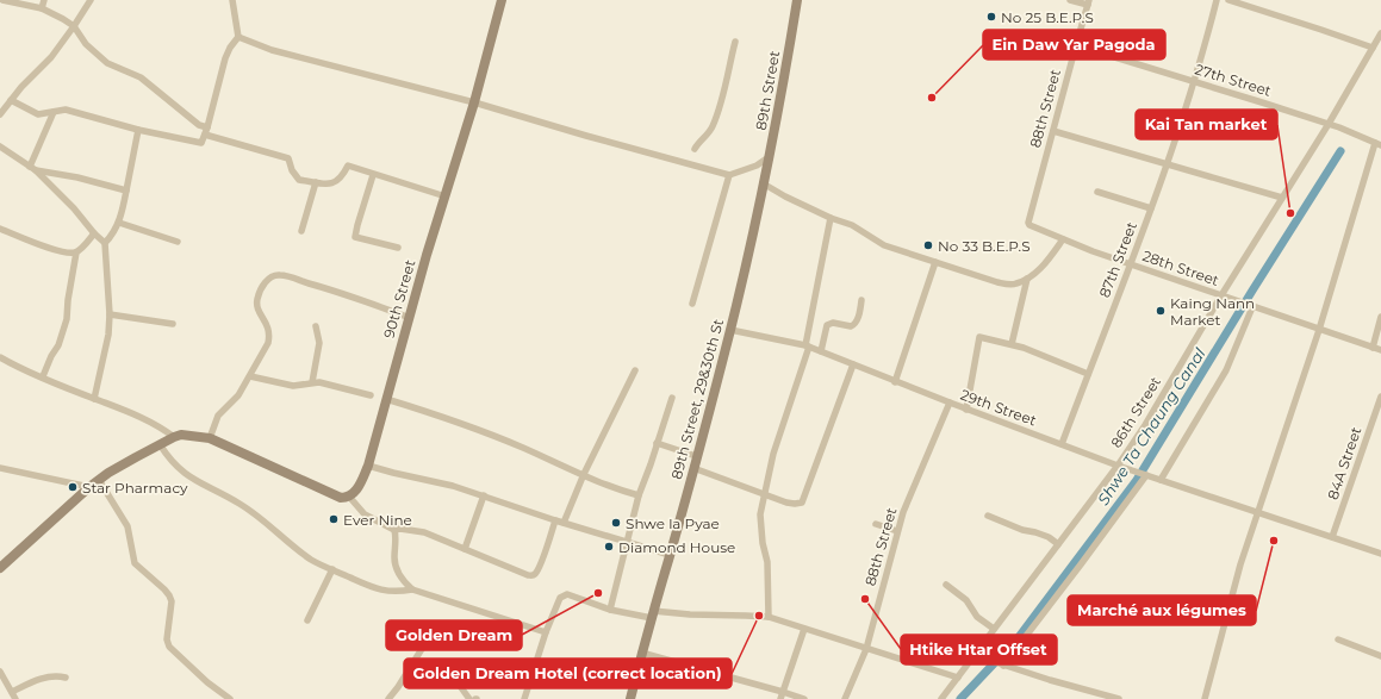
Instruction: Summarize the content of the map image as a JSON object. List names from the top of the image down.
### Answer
{
  "streets": {
    "street": [
      "27th Street",
      "89th Street",
      "88th Street",
      "87th Street",
      "28th Street",
      "90th Street",
      "89th Street, 29&30th St",
      "29th Street",
      "86th Street",
      "84A Street"
    ]
  },
  "crossings": [
    ["27th Street", "88th Street"],
    ["27th Street", "87th Street"],
    ["27th Street", "86th Street"],
    ["89th Street", "89th Street, 29&30th St"],
    ["88th Street", "28th Street"],
    ["88th Street", "29th Street"],
    ["87th Street", "28th Street"],
    ["87th Street", "29th Street"],
    ["28th Street", "86th Street"],
    ["89th Street, 29&30th St", "29th Street"],
    ["29th Street", "86th Street"],
    ["29th Street", "84A Street"]
  ],
  "water": ["Shwe Ta Chaung Canal"],
  "places": [
    "No 25 B.E.P.S",
    "Ein Daw Yar Pagoda",
    "Kai Tan market",
    "No 33 B.E.P.S",
    "Kaing Nann Market",
    "Star Pharmacy",
    "Ever Nine",
    "Shwe la Pyae",
    "Marché aux légumes",
    "Diamond House",
    "Golden Dream",
    "Htike Htar Offset",
    "Golden Dream Hotel (correct location)"
  ]
}
